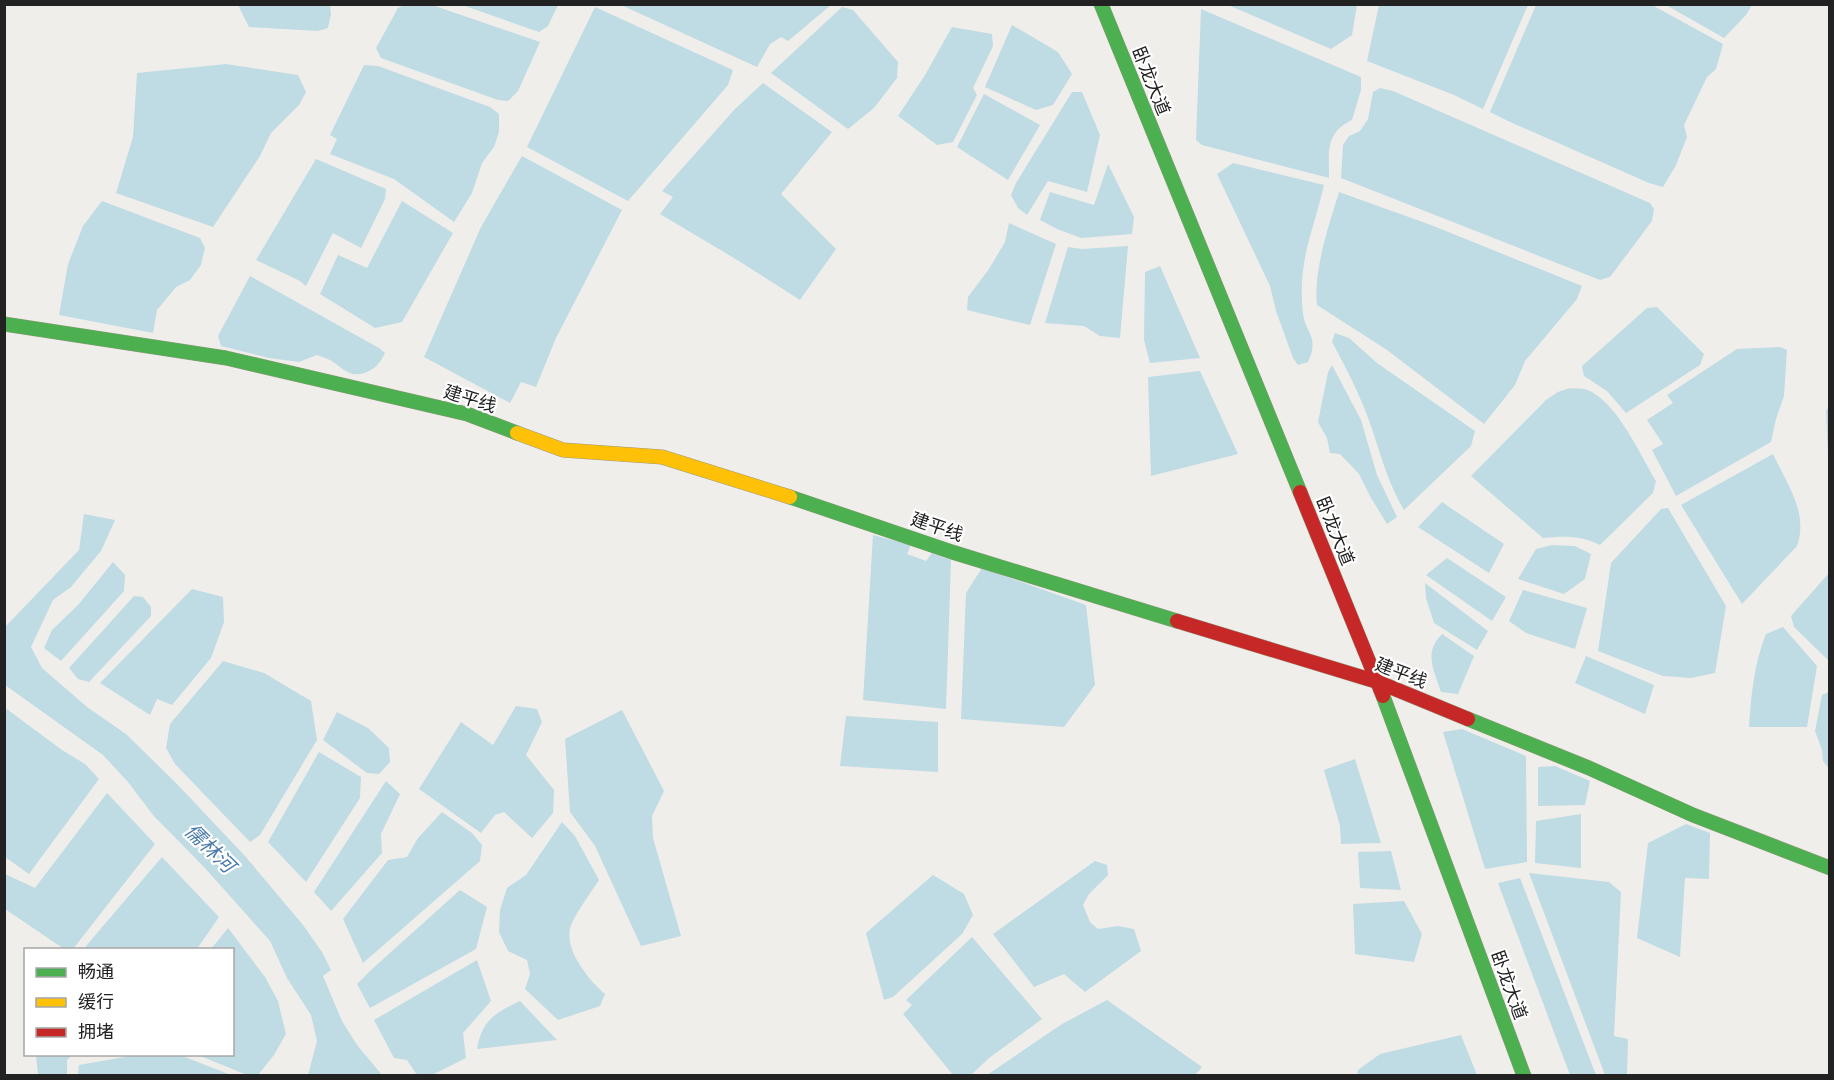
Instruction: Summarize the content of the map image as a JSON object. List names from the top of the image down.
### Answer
{
  "streets": {
    "street": ["卧龙大道", "建平线"]
  },
  "crossings": [
    ["卧龙大道", "建平线"]
  ],
  "water": ["儒林河"],
  "legend": ["畅通", "缓行", "拥堵"]
}
